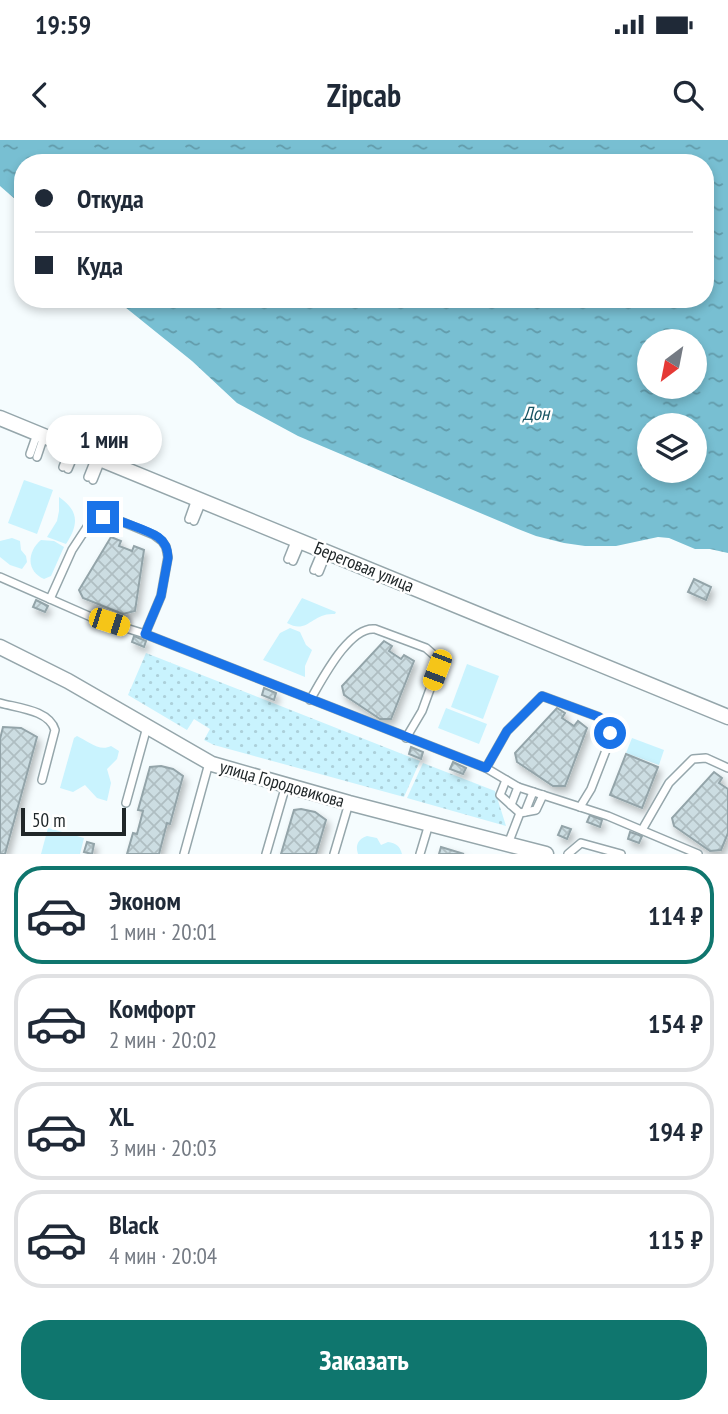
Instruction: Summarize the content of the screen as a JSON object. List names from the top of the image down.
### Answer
{
  "streets": {
    "street": ["Береговая улица", "улица Городовикова"]
  },
  "water": ["Дон"],
  "scale_bar": "50 m",
  "north": "bottom left",
  "page": {
    "status": "19:59",
    "header": "Zipcab",
    "banner": ["Откуда", "Куда"],
    "bubble": "1 мин",
    "scale": "50 m",
    "list": [
      {
        "name": "Эконом",
        "note": "1 мин · 20:01",
        "value": "114 ₽"
      },
      {
        "name": "Комфорт",
        "note": "2 мин · 20:02",
        "value": "154 ₽"
      },
      {
        "name": "XL",
        "note": "3 мин · 20:03",
        "value": "194 ₽"
      },
      {
        "name": "Black",
        "note": "4 мин · 20:04",
        "value": "115 ₽"
      }
    ],
    "buttons": "Заказать"
  }
}
